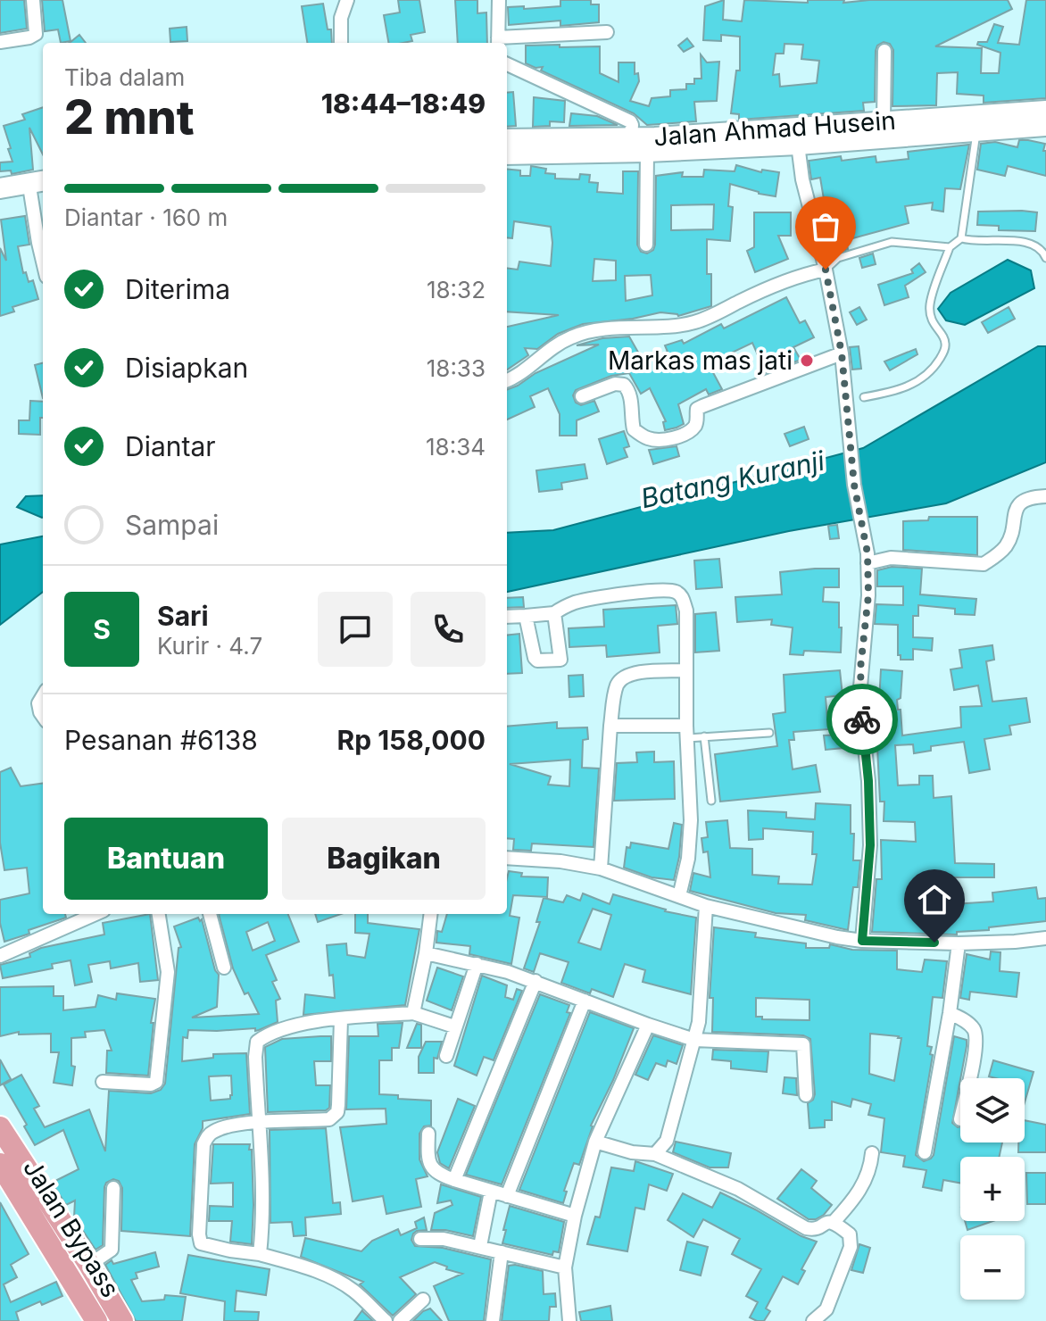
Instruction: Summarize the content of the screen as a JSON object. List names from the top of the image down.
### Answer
{
  "streets": {
    "highway": ["Jalan Bypass"],
    "main road": ["Jalan Ahmad Husein"]
  },
  "water": ["Batang Kuranji"],
  "places": ["Markas mas jati"],
  "page": {
    "heading": ["2 mnt", "Tiba dalam", "18:44–18:49"],
    "panel": [
      "Sari",
      "Kurir · 4.7",
      "Pesanan #6138",
      "Rp 158,000"
    ],
    "bar": "Diantar · 160 m",
    "list": [
      ["Diterima", "18:32"],
      ["Disiapkan", "18:33"],
      ["Diantar", "18:34"],
      "Sampai"
    ],
    "round": "S",
    "buttons": ["Bantuan", "Bagikan"],
    "map_buttons": ["+", "−"]
  }
}
